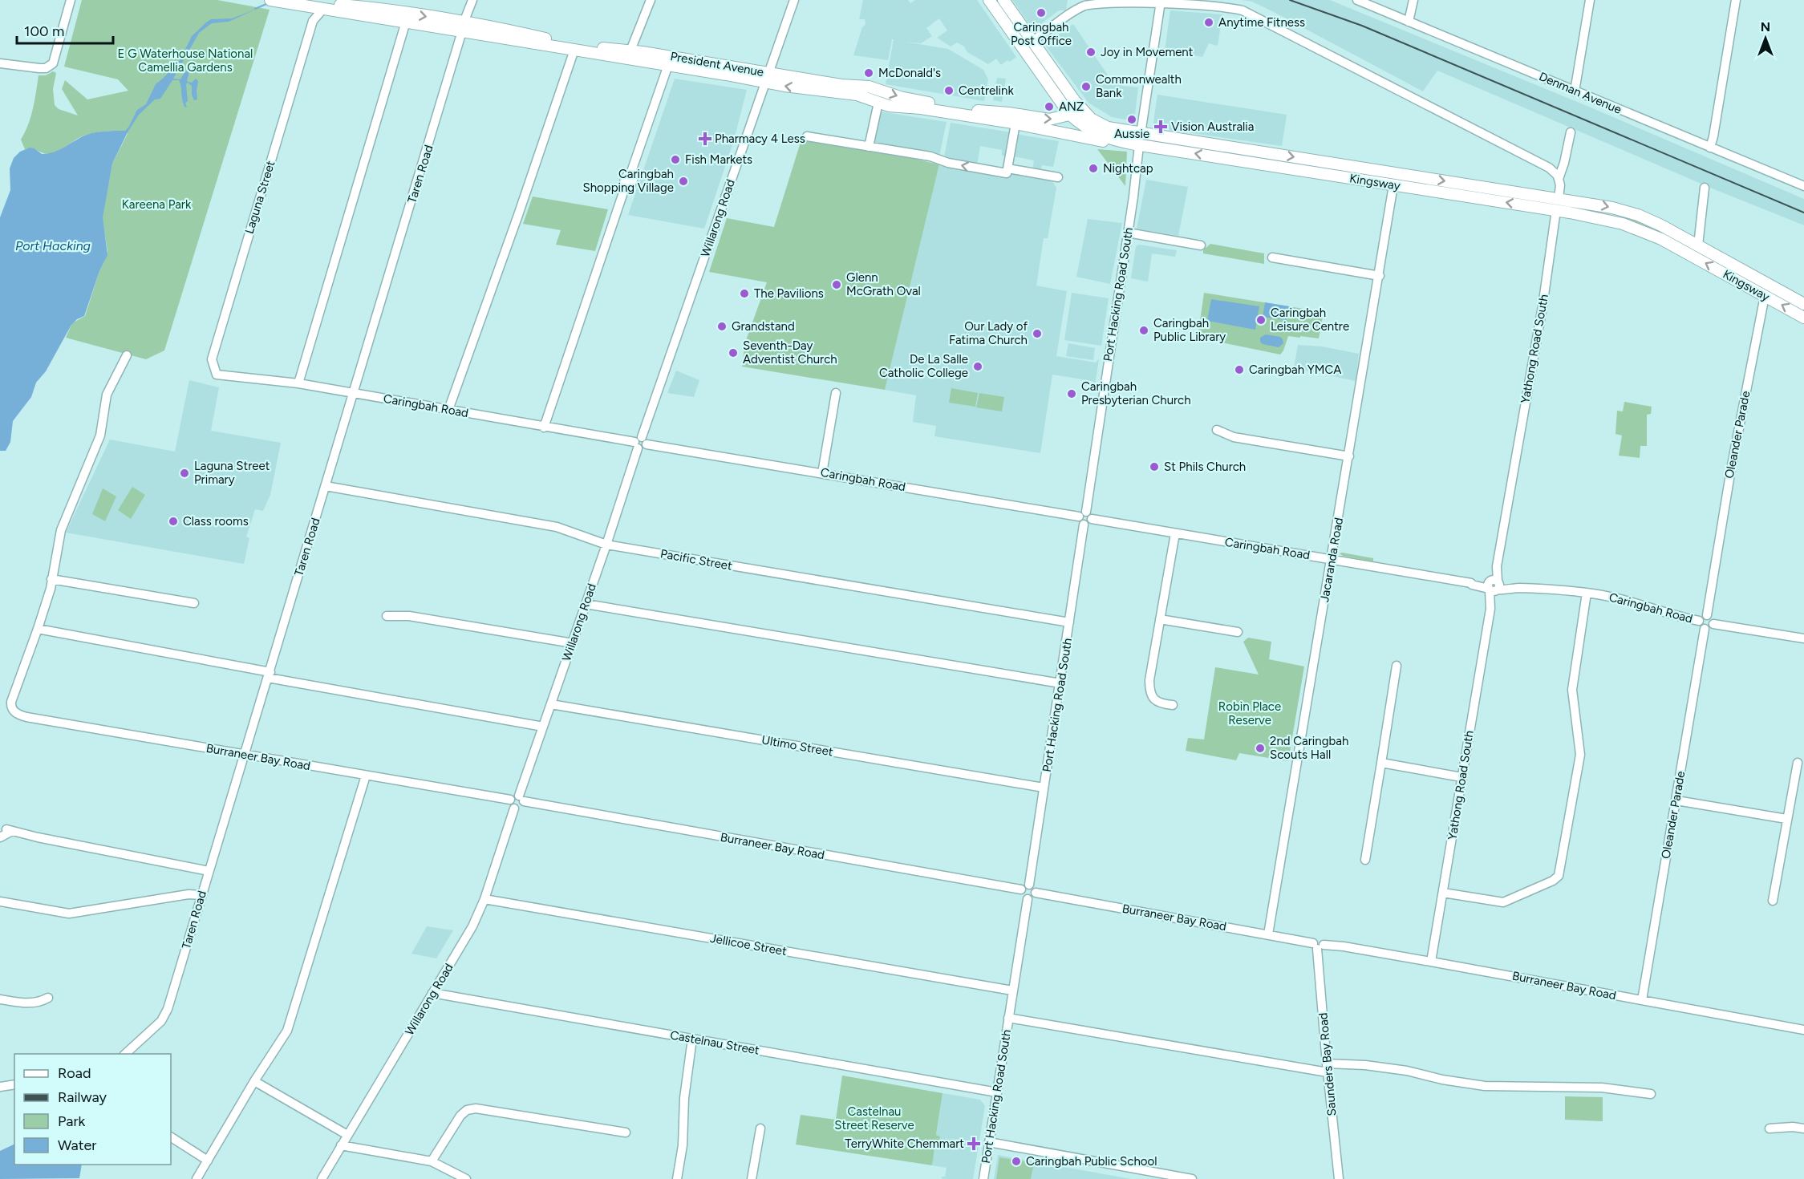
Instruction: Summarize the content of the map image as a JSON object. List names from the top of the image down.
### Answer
{
  "streets": {
    "main road": [
      "President Avenue",
      "Kingsway",
      "Port Hacking Road South",
      "Yathong Road South",
      "Oleander Parade"
    ],
    "street": [
      "Denman Avenue",
      "Taren Road",
      "Laguna Street",
      "Willarong Road",
      "Caringbah Road",
      "Pacific Street",
      "Jacaranda Road",
      "Ultimo Street",
      "Burraneer Bay Road",
      "Jellicoe Street",
      "Castelnau Street",
      "Saunders Bay Road"
    ]
  },
  "crossings": [
    ["President Avenue", "Taren Road"],
    ["President Avenue", "Kingsway"],
    ["President Avenue", "Laguna Street"],
    ["President Avenue", "Willarong Road"],
    ["President Avenue", "Port Hacking Road South"],
    ["Taren Road", "Caringbah Road"],
    ["Taren Road", "Pacific Street"],
    ["Taren Road", "Burraneer Bay Road"],
    ["Kingsway", "Port Hacking Road South"],
    ["Kingsway", "Yathong Road South"],
    ["Kingsway", "Oleander Parade"],
    ["Kingsway", "Jacaranda Road"],
    ["Laguna Street", "Caringbah Road"],
    ["Willarong Road", "Caringbah Road"],
    ["Willarong Road", "Pacific Street"],
    ["Willarong Road", "Ultimo Street"],
    ["Willarong Road", "Burraneer Bay Road"],
    ["Willarong Road", "Jellicoe Street"],
    ["Willarong Road", "Castelnau Street"],
    ["Port Hacking Road South", "Caringbah Road"],
    ["Port Hacking Road South", "Pacific Street"],
    ["Port Hacking Road South", "Ultimo Street"],
    ["Port Hacking Road South", "Burraneer Bay Road"],
    ["Port Hacking Road South", "Jellicoe Street"],
    ["Port Hacking Road South", "Castelnau Street"],
    ["Yathong Road South", "Caringbah Road"],
    ["Yathong Road South", "Burraneer Bay Road"],
    ["Caringbah Road", "Oleander Parade"],
    ["Caringbah Road", "Jacaranda Road"],
    ["Oleander Parade", "Burraneer Bay Road"],
    ["Jacaranda Road", "Burraneer Bay Road"],
    ["Burraneer Bay Road", "Saunders Bay Road"]
  ],
  "water": ["Port Hacking"],
  "parks": [
    "E G Waterhouse National Camellia Gardens",
    "Kareena Park",
    "Robin Place Reserve",
    "Castelnau Street Reserve"
  ],
  "places": {
    "other": [
      "Caringbah Post Office",
      "Anytime Fitness",
      "Joy in Movement",
      "McDonald's",
      "Commonwealth Bank",
      "Centrelink",
      "ANZ",
      "Aussie",
      "Fish Markets",
      "Nightcap",
      "Caringbah Shopping Village",
      "Glenn McGrath Oval",
      "The Pavilions",
      "Caringbah Leisure Centre",
      "Grandstand",
      "Caringbah Public Library",
      "Our Lady of Fatima Church",
      "Seventh-Day Adventist Church",
      "De La Salle Catholic College",
      "Caringbah YMCA",
      "Caringbah Presbyterian Church",
      "St Phils Church",
      "Laguna Street Primary",
      "Class rooms",
      "2nd Caringbah Scouts Hall",
      "Caringbah Public School"
    ],
    "health": ["Vision Australia", "Pharmacy 4 Less", "TerryWhite Chemmart"]
  },
  "legend": [
    "Road",
    "Railway",
    "Park",
    "Water"
  ],
  "scale_bar": "100 m",
  "north": "top"
}
